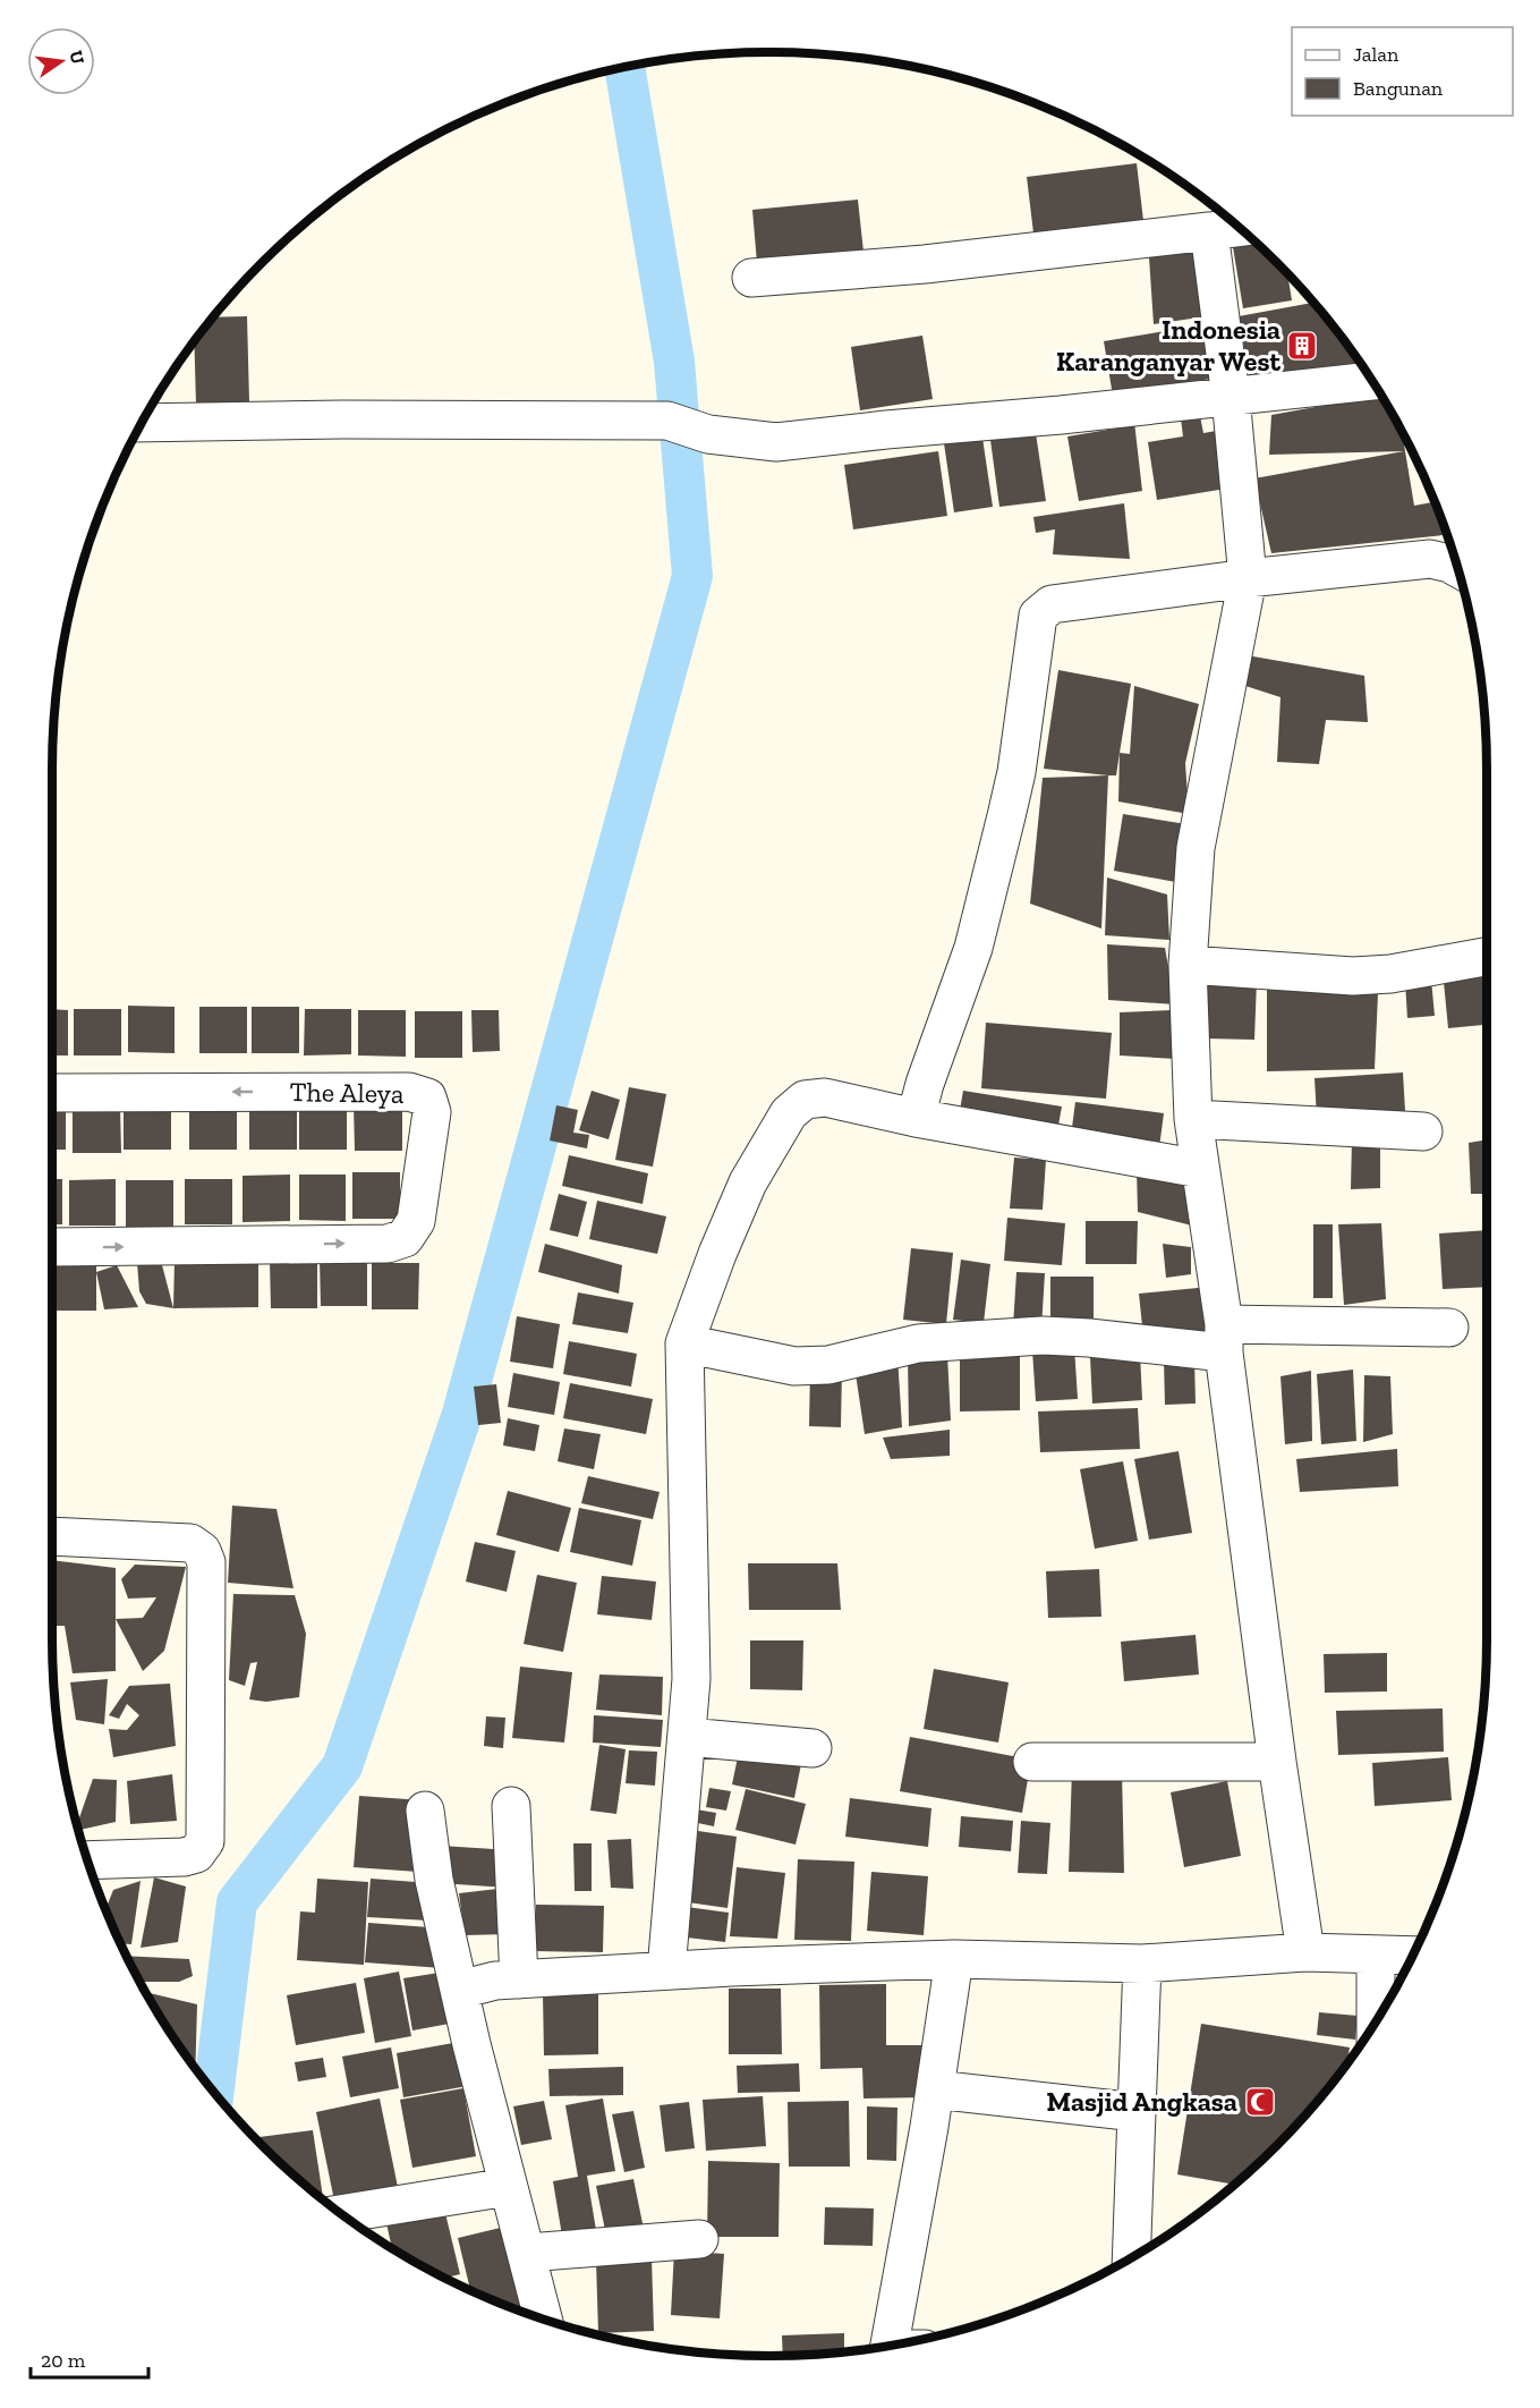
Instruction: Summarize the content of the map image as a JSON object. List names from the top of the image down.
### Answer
{
  "streets": {
    "street": ["The Aleya"]
  },
  "places": {
    "building": ["Indonesia Karanganyar West"],
    "mosque": ["Masjid Angkasa"]
  },
  "legend": ["Jalan", "Bangunan"],
  "scale_bar": "20 m",
  "north": "right"
}
